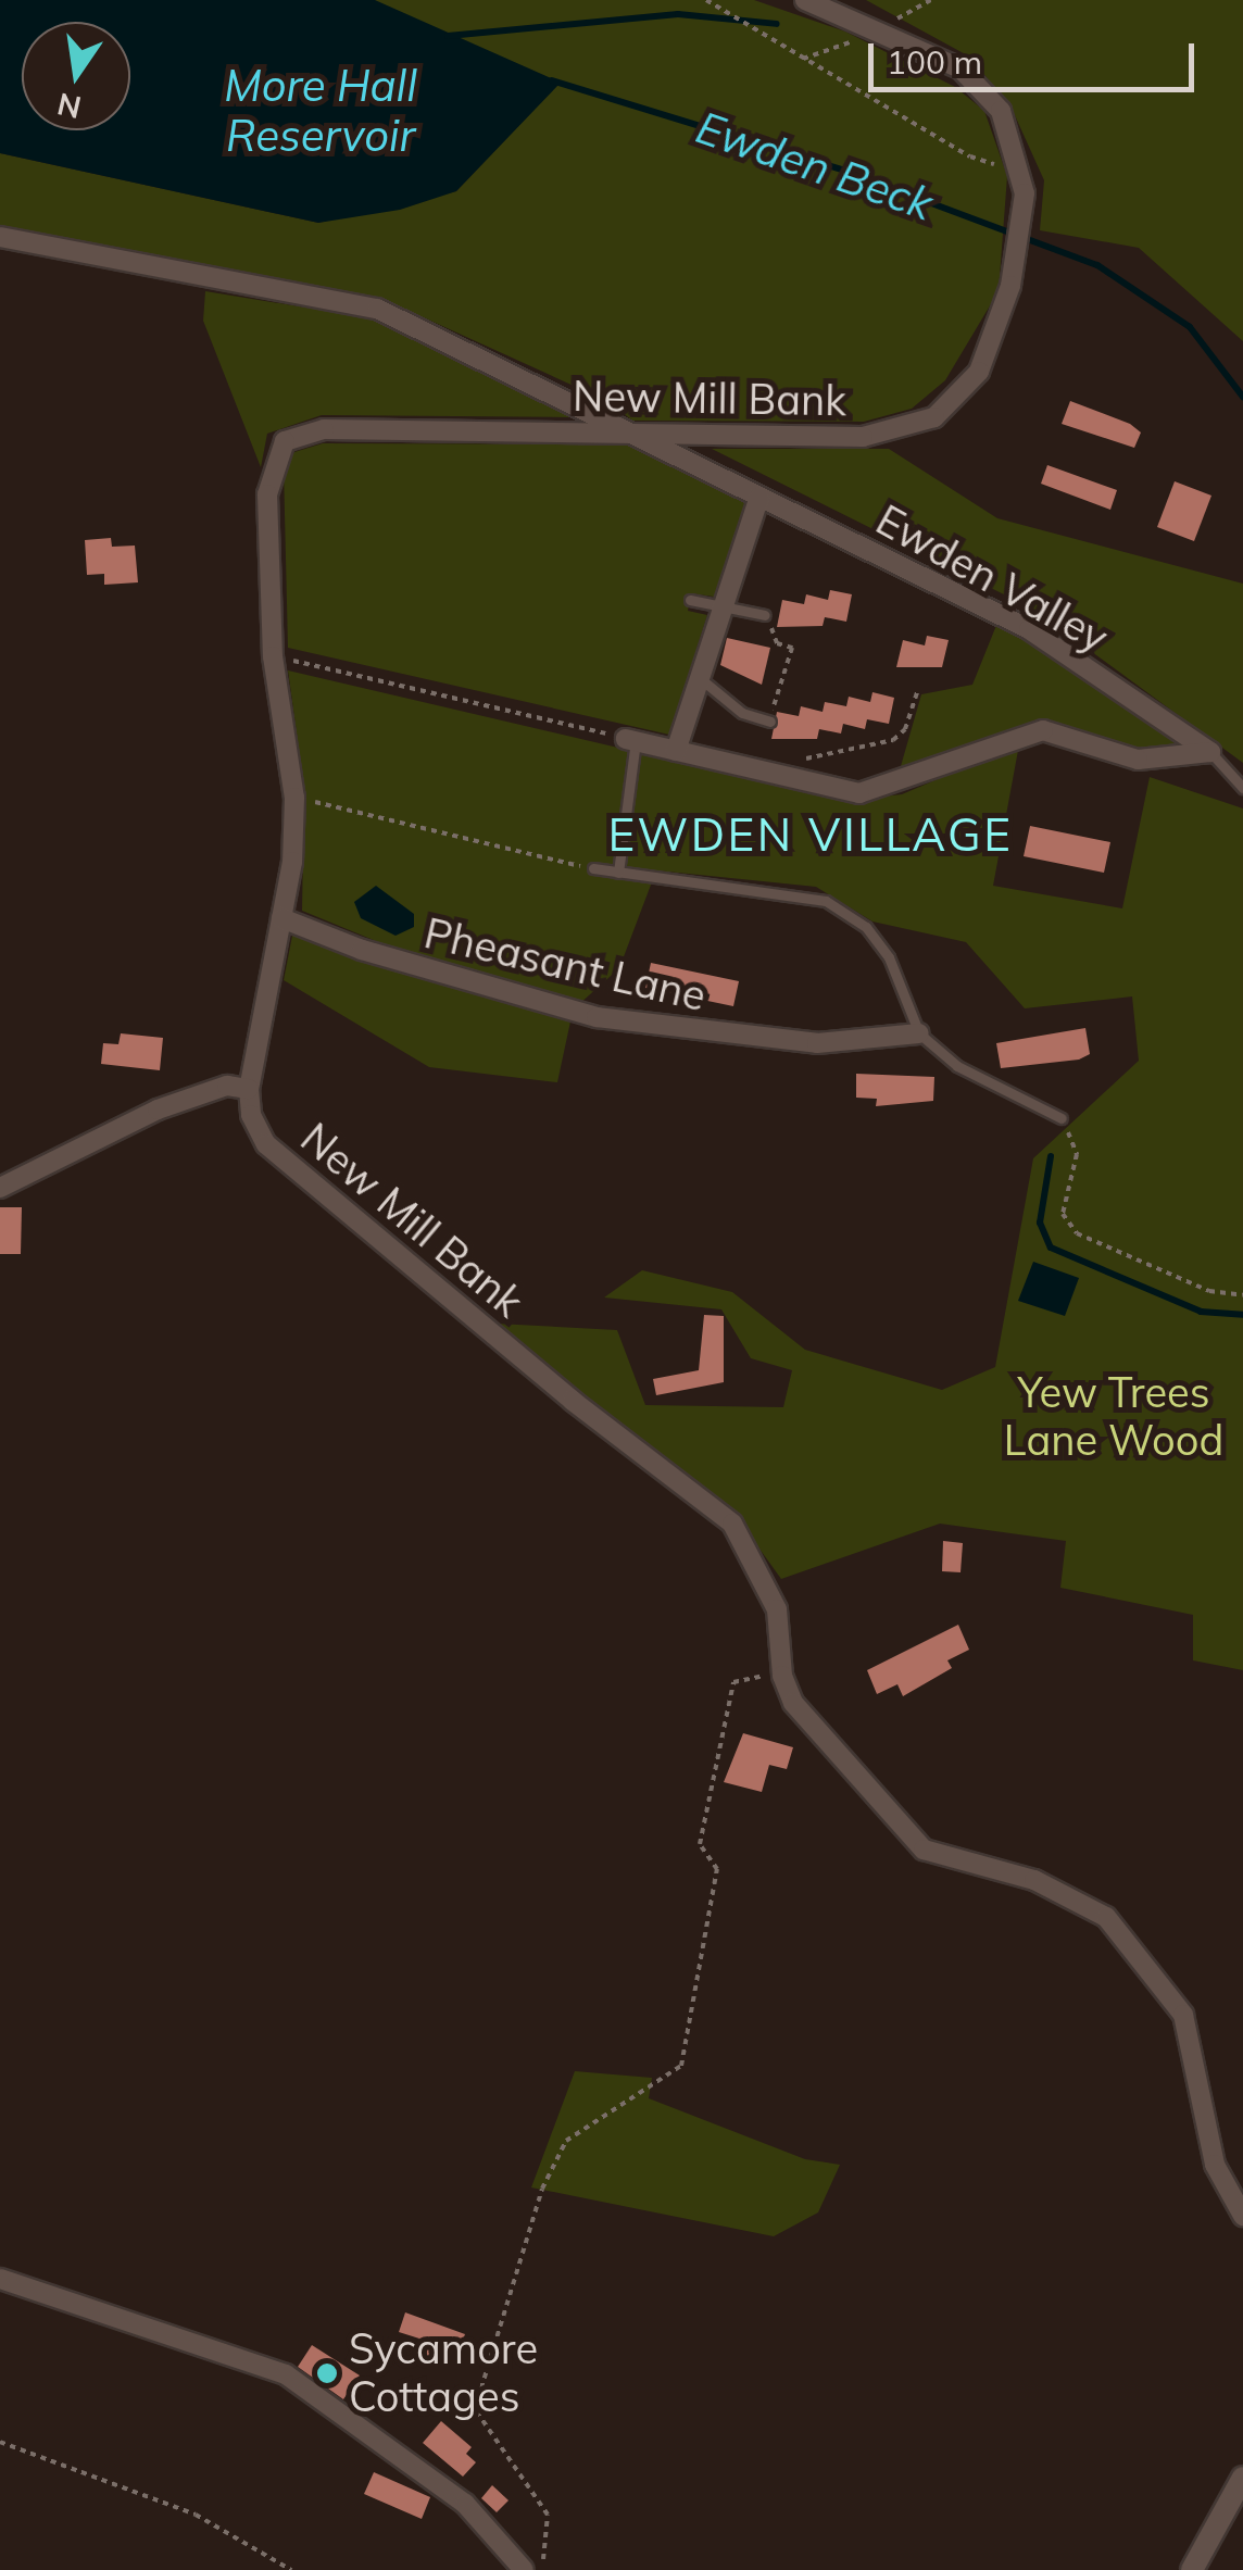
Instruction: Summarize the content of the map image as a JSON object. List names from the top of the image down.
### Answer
{
  "streets": {
    "street": ["New Mill Bank", "Ewden Valley", "Pheasant Lane"]
  },
  "crossings": [
    ["New Mill Bank", "Ewden Valley"],
    ["New Mill Bank", "Pheasant Lane"]
  ],
  "districts": ["EWDEN VILLAGE"],
  "water": ["More Hall Reservoir", "Ewden Beck"],
  "parks": ["Yew Trees Lane Wood"],
  "places": ["Sycamore Cottages"],
  "scale_bar": "100 m",
  "north": "bottom"
}
